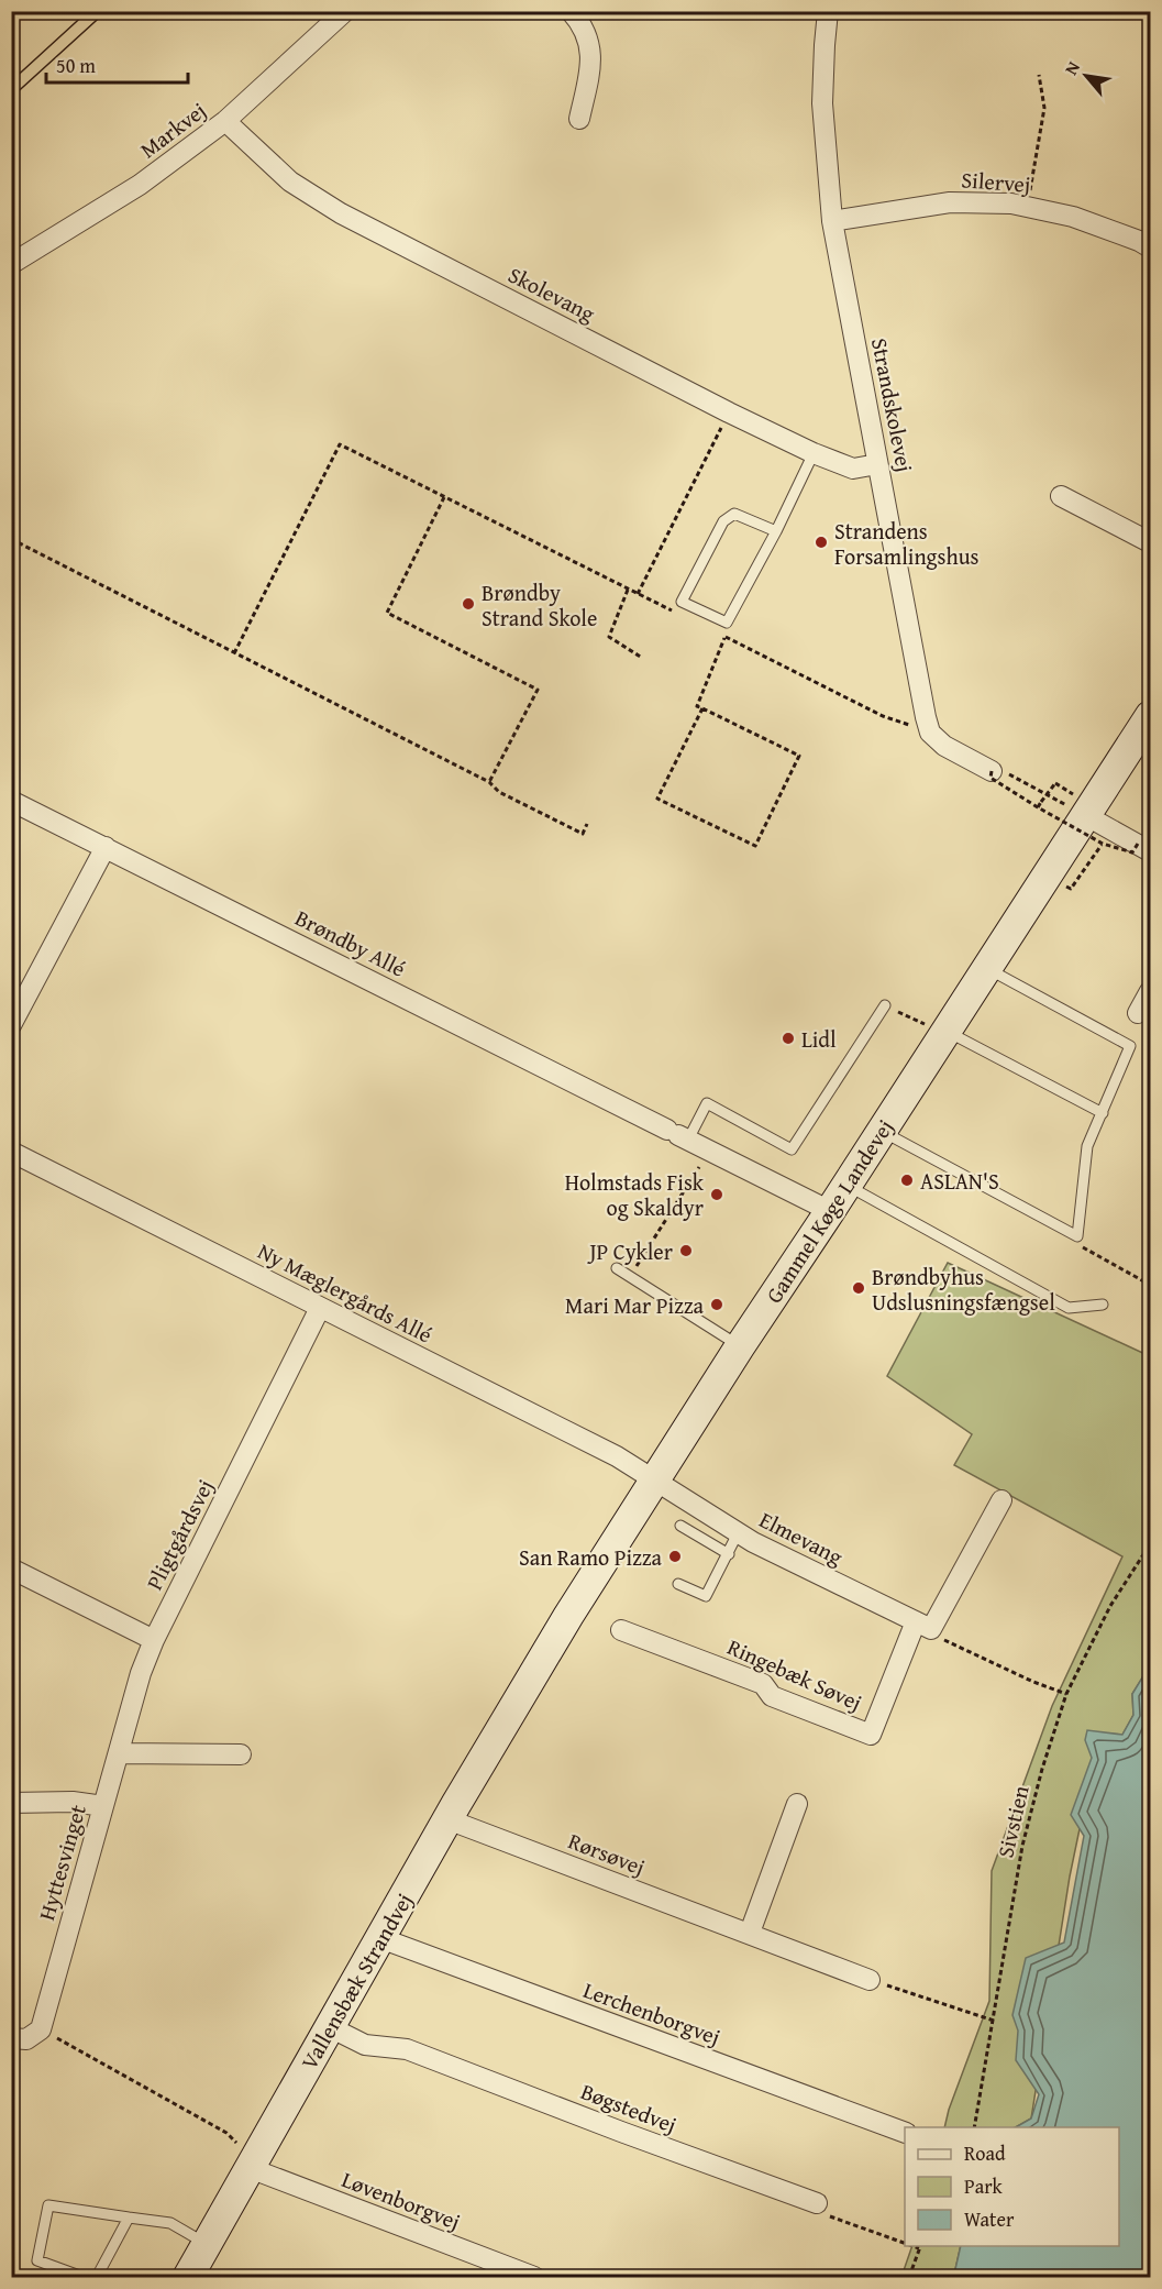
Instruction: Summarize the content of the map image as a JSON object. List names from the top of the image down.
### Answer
{
  "streets": {
    "main road": ["Gammel Køge Landevej", "Vallensbæk Strandvej"],
    "street": [
      "Markvej",
      "Silervej",
      "Skolevang",
      "Strandskolevej",
      "Brøndby Allé",
      "Ny Mæglergårds Allé",
      "Pligtgårdsvej",
      "Elmevang",
      "Ringebæk Søvej",
      "Rørsøvej",
      "Hyttesvinget",
      "Lerchenborgvej",
      "Bøgstedvej",
      "Løvenborgvej"
    ],
    "path": ["Sivstien"]
  },
  "crossings": [
    ["Markvej", "Skolevang"],
    ["Silervej", "Strandskolevej"],
    ["Skolevang", "Strandskolevej"],
    ["Brøndby Allé", "Gammel Køge Landevej"],
    ["Gammel Køge Landevej", "Ny Mæglergårds Allé"],
    ["Gammel Køge Landevej", "Elmevang"],
    ["Gammel Køge Landevej", "Vallensbæk Strandvej"],
    ["Ny Mæglergårds Allé", "Pligtgårdsvej"],
    ["Ny Mæglergårds Allé", "Elmevang"],
    ["Pligtgårdsvej", "Hyttesvinget"],
    ["Elmevang", "Ringebæk Søvej"],
    ["Rørsøvej", "Vallensbæk Strandvej"],
    ["Vallensbæk Strandvej", "Lerchenborgvej"],
    ["Vallensbæk Strandvej", "Bøgstedvej"],
    ["Vallensbæk Strandvej", "Løvenborgvej"]
  ],
  "places": [
    "Strandens Forsamlingshus",
    "Brøndby Strand Skole",
    "Lidl",
    "ASLAN'S",
    "Holmstads Fisk og Skaldyr",
    "JP Cykler",
    "Brøndbyhus Udslusningsfængsel",
    "Mari Mar Pizza",
    "San Ramo Pizza"
  ],
  "legend": ["Road", "Park", "Water"],
  "scale_bar": "50 m",
  "north": "top left"
}
